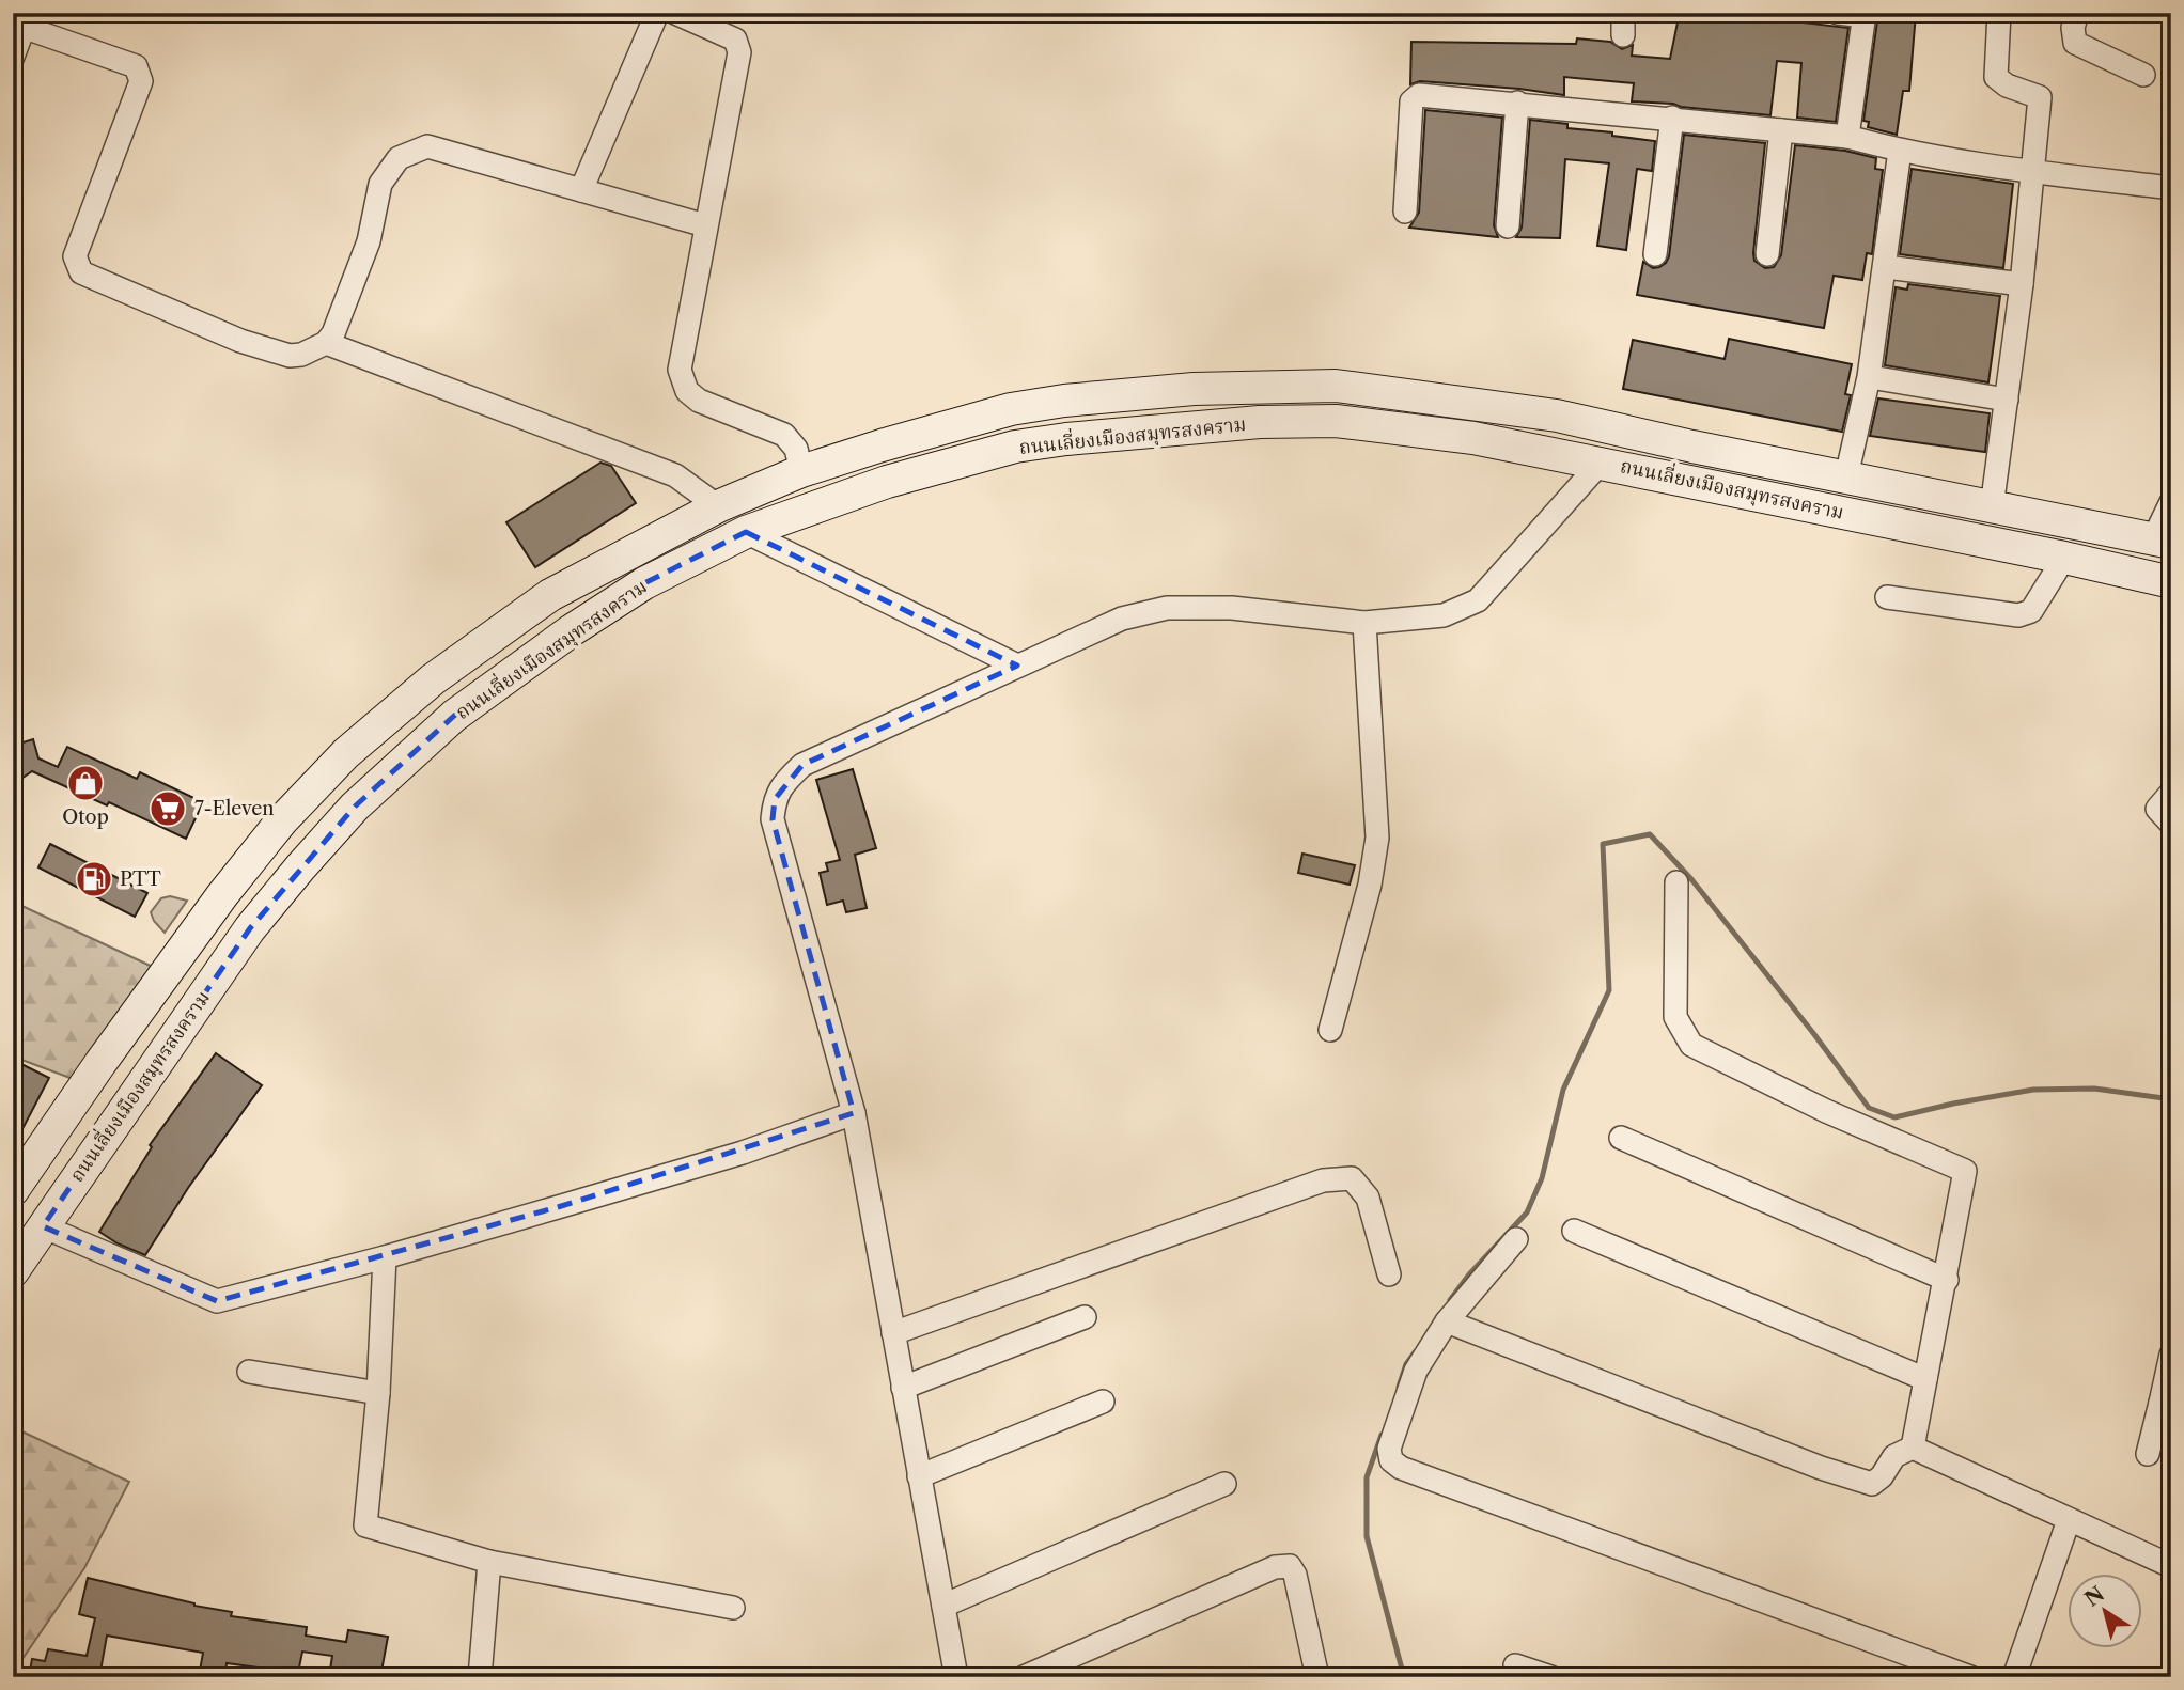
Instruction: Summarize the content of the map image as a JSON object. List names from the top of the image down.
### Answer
{
  "streets": {
    "main road": ["ถนนเลี่ยงเมืองสมุทรสงคราม"]
  },
  "places": {
    "shop": ["Otop"],
    "supermarket": ["7-Eleven"],
    "fuel station": ["PTT"]
  },
  "north": "top left"
}
